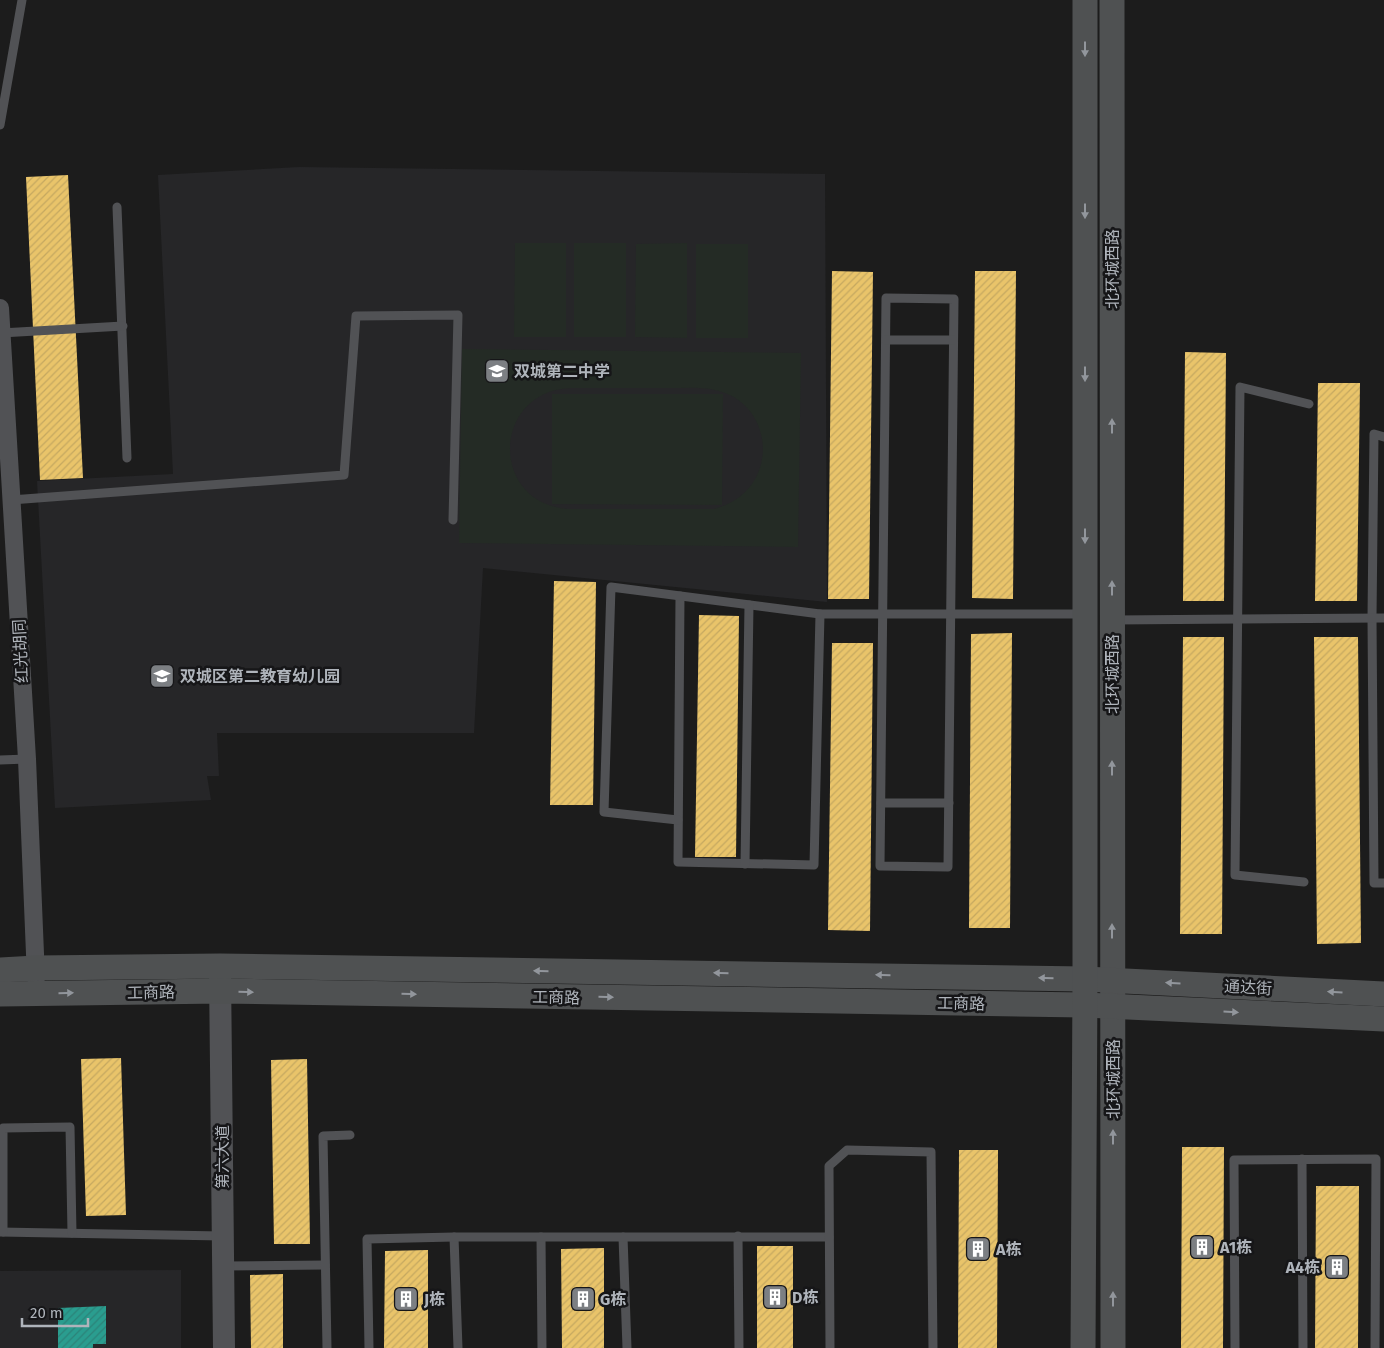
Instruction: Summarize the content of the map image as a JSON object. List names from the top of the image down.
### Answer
{
  "streets": {
    "main road": ["北环城西路", "通达街", "工商路"],
    "street": ["红光胡同", "第六大道"]
  },
  "crossings": [
    ["北环城西路", "通达街"],
    ["北环城西路", "工商路"],
    ["红光胡同", "工商路"],
    ["通达街", "工商路"],
    ["工商路", "第六大道"]
  ],
  "places": {
    "school or university": ["双城第二中学", "双城区第二教育幼儿园"],
    "building": [
      "A1栋",
      "A栋",
      "A4栋",
      "D栋",
      "J栋",
      "G栋"
    ]
  },
  "scale_bar": "20 m"
}
